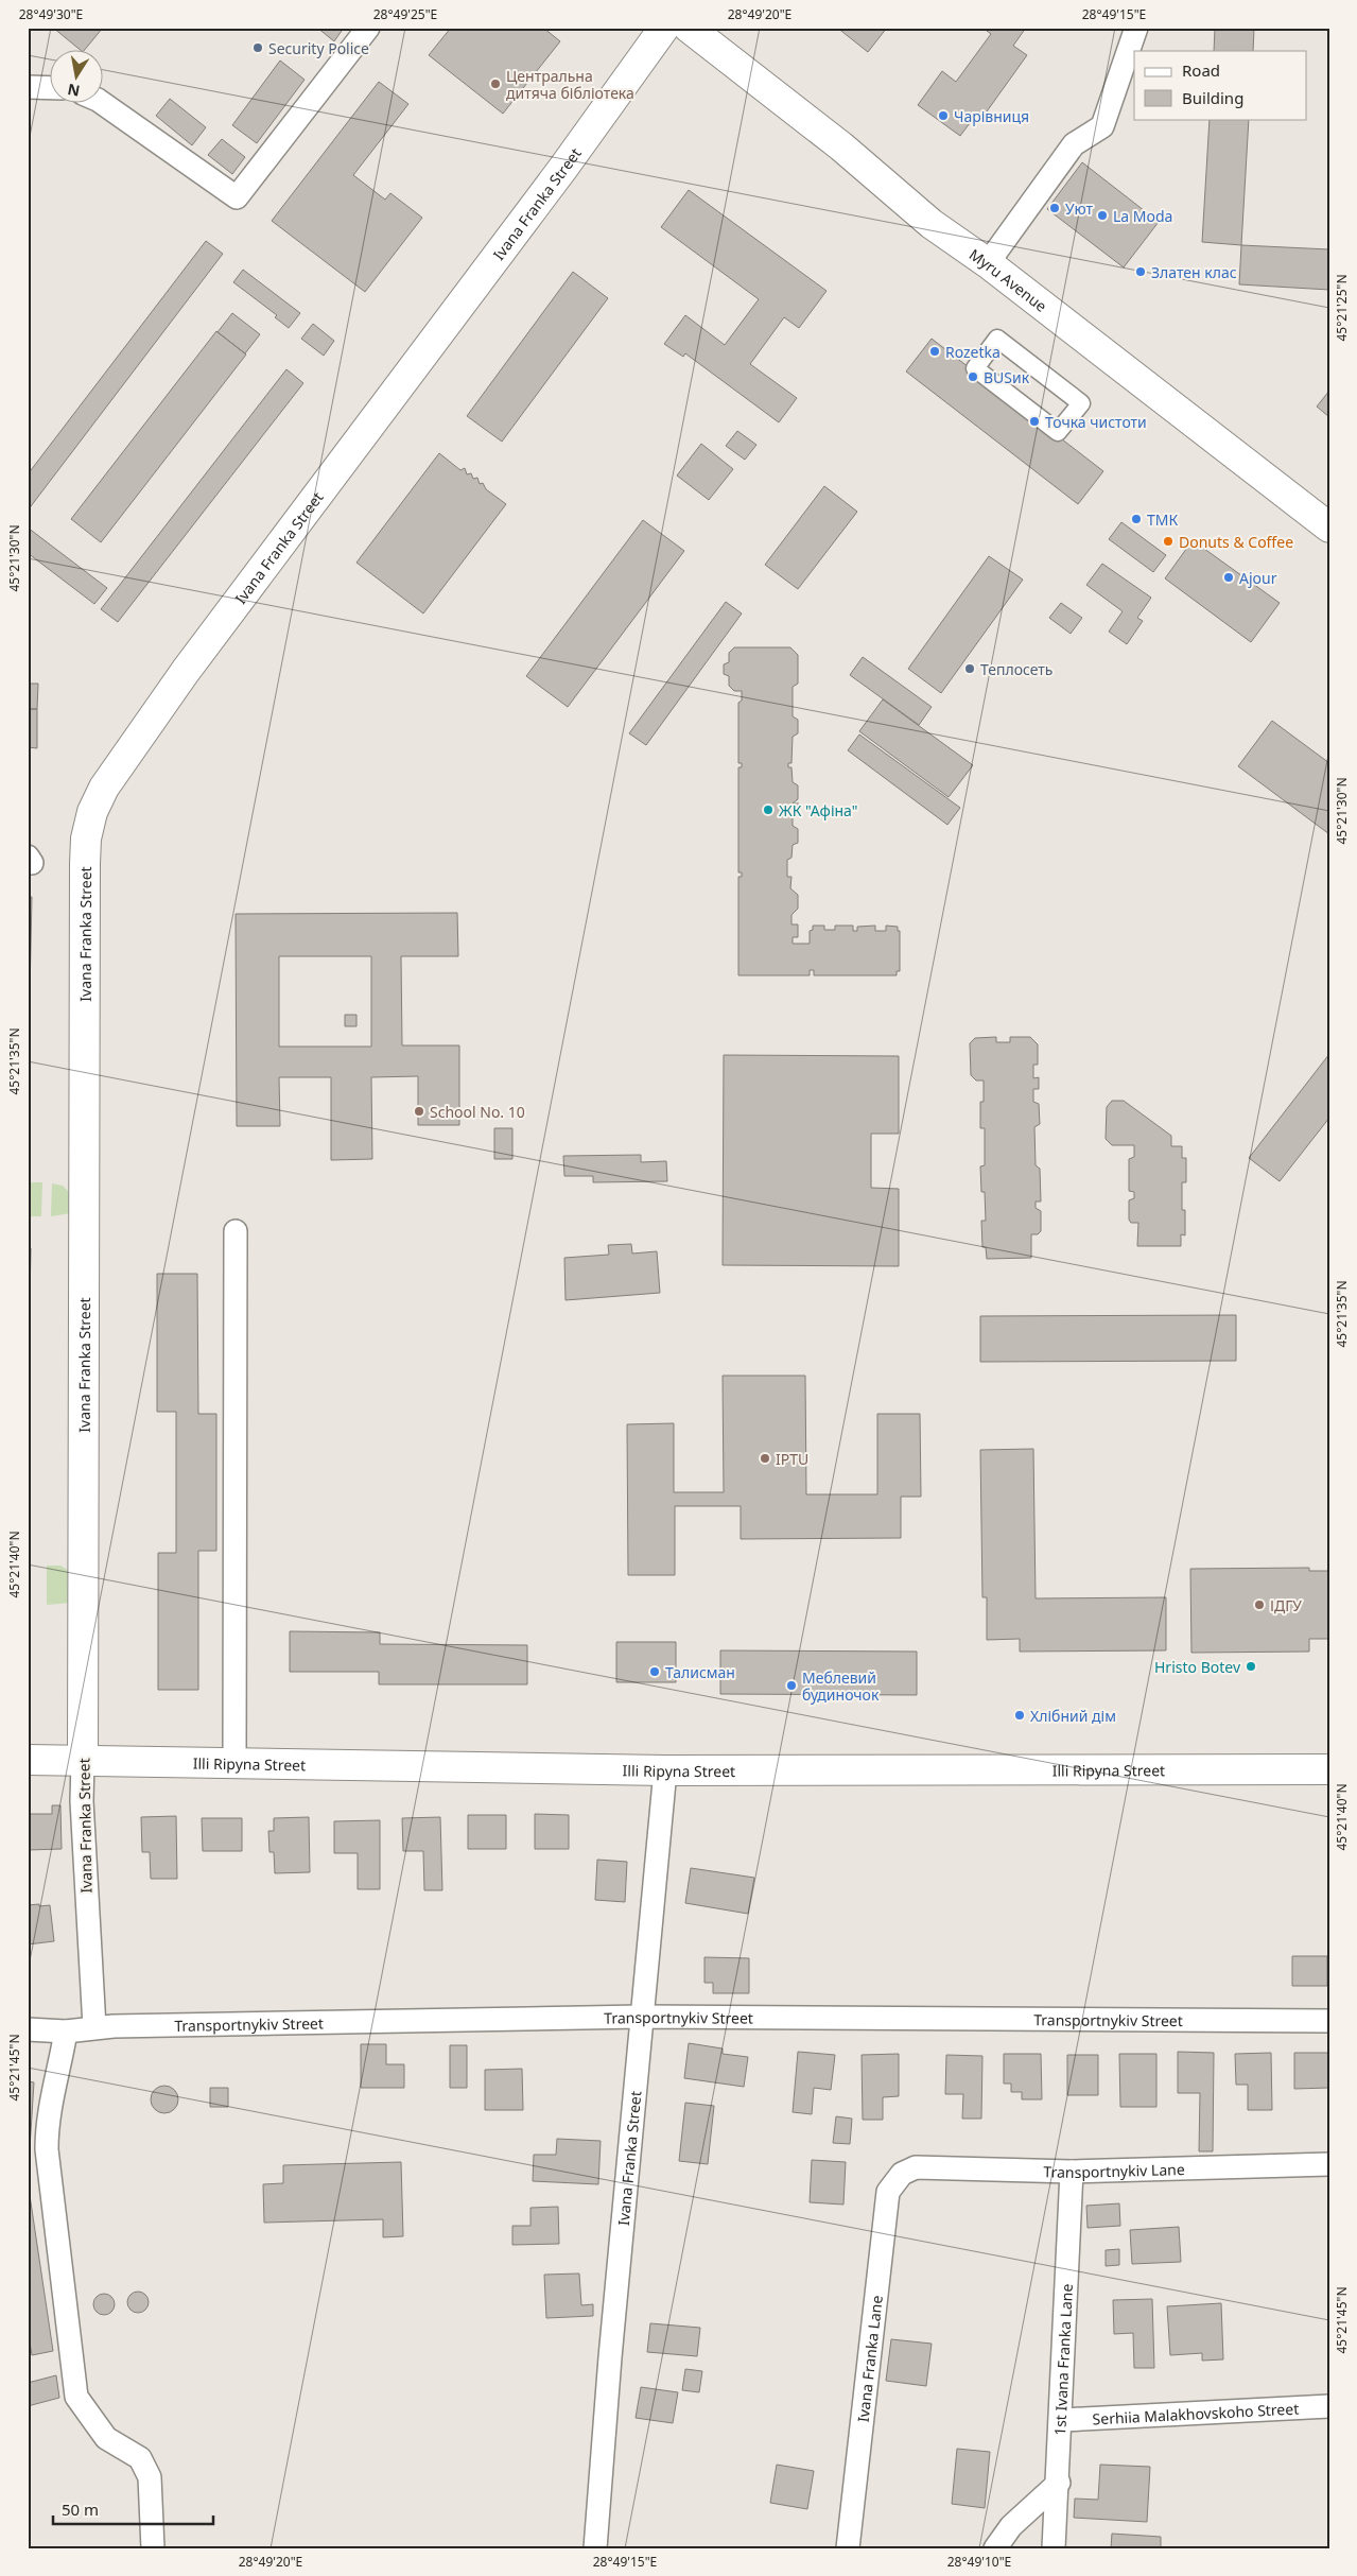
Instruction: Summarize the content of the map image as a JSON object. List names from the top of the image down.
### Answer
{
  "streets": {
    "main road": ["Ivana Franka Street", "Myru Avenue", "Illi Ripyna Street"],
    "street": [
      "Transportnykiv Street",
      "Transportnykiv Lane",
      "Ivana Franka Lane",
      "1st Ivana Franka Lane",
      "Serhiia Malakhovskoho Street"
    ]
  },
  "crossings": [
    ["Ivana Franka Street", "Illi Ripyna Street"],
    ["Ivana Franka Street", "Transportnykiv Street"],
    ["Transportnykiv Lane", "Ivana Franka Lane"],
    ["Transportnykiv Lane", "1st Ivana Franka Lane"],
    ["1st Ivana Franka Lane", "Serhiia Malakhovskoho Street"]
  ],
  "places": [
    "Security Police",
    "Центральна дитяча бібліотека",
    "Чарівниця",
    "Уют",
    "La Moda",
    "Златен клас",
    "Rozetka",
    "BUSик",
    "Точка чистоти",
    "ТМК",
    "Donuts & Coffee",
    "Ajour",
    "Теплосеть",
    "ЖК \"Афіна\"",
    "School No. 10",
    "IPTU",
    "ІДГУ",
    "Hristo Botev",
    "Талисман",
    "Меблевий будиночок",
    "Хлібний дім"
  ],
  "legend": ["Road", "Building"],
  "scale_bar": "50 m",
  "north": "bottom",
  "coordinates": [
    "28°49'30\"E",
    "28°49'25\"E",
    "28°49'20\"E",
    "28°49'15\"E",
    "45°21'25\"N",
    "45°21'30\"N",
    "45°21'35\"N",
    "45°21'40\"N",
    "45°21'45\"N",
    "28°49'10\"E"
  ]
}
